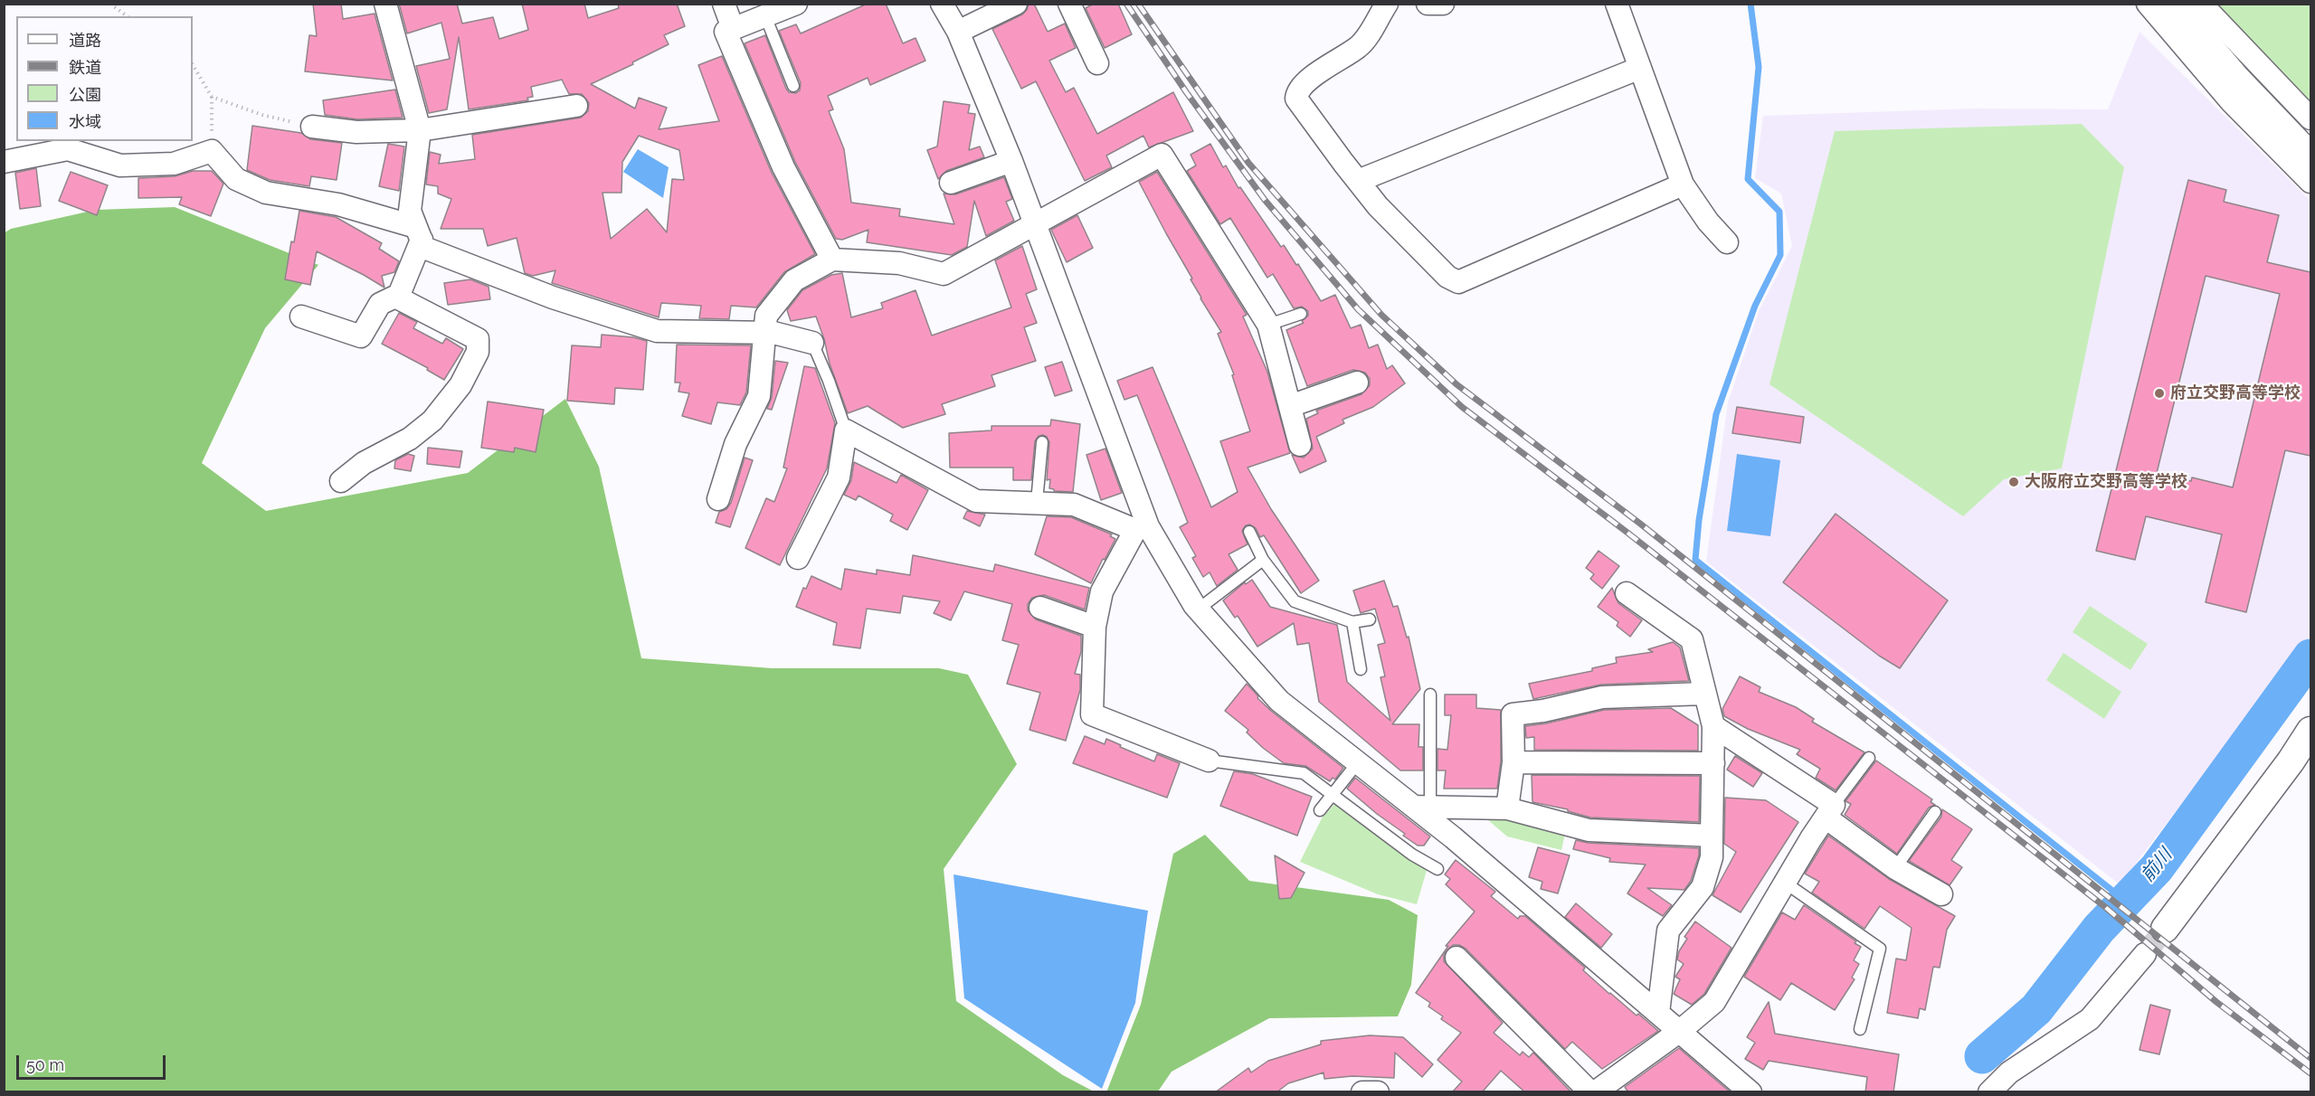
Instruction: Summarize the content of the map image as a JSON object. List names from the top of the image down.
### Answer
{
  "water": ["前川"],
  "places": ["府立交野高等学校", "大阪府立交野高等学校"],
  "legend": [
    "道路",
    "鉄道",
    "公園",
    "水域"
  ],
  "scale_bar": "50 m"
}
